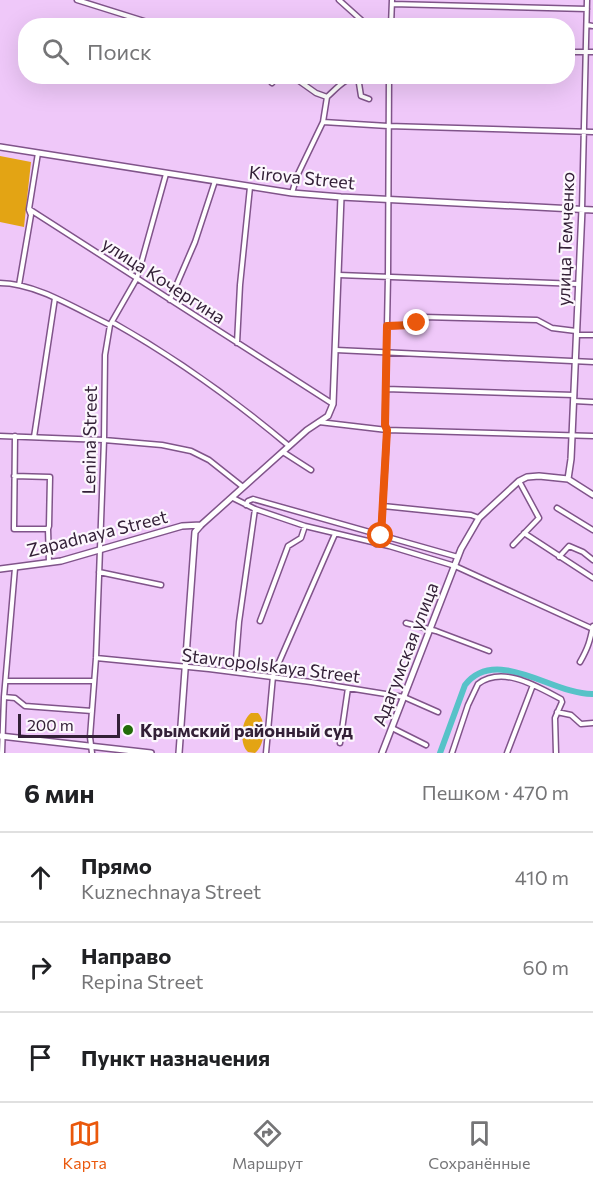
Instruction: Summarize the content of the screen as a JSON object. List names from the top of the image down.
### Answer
{
  "streets": {
    "main road": [
      "Kirova Street",
      "улица Темченко",
      "Zapadnaya Street",
      "Адагумская улица"
    ],
    "street": ["улица Кочергина", "Lenina Street", "Stavropolskaya Street"]
  },
  "crossings": [
    ["Kirova Street", "улица Темченко"],
    ["Kirova Street", "Lenina Street"],
    ["улица Кочергина", "Lenina Street"],
    ["Lenina Street", "Zapadnaya Street"],
    ["Lenina Street", "Stavropolskaya Street"],
    ["Адагумская улица", "Stavropolskaya Street"]
  ],
  "places": ["Крымский районный суд"],
  "scale_bar": "200 m",
  "page": {
    "search": "Поиск",
    "scale": "200 m",
    "heading": ["6 мин", "Пешком · 470 m"],
    "list": [
      ["Прямо", "Kuznechnaya Street", "410 m"],
      ["Направо", "Repina Street", "60 m"],
      "Пункт назначения"
    ],
    "nav": ["Карта", "Маршрут", "Сохранённые"]
  }
}
